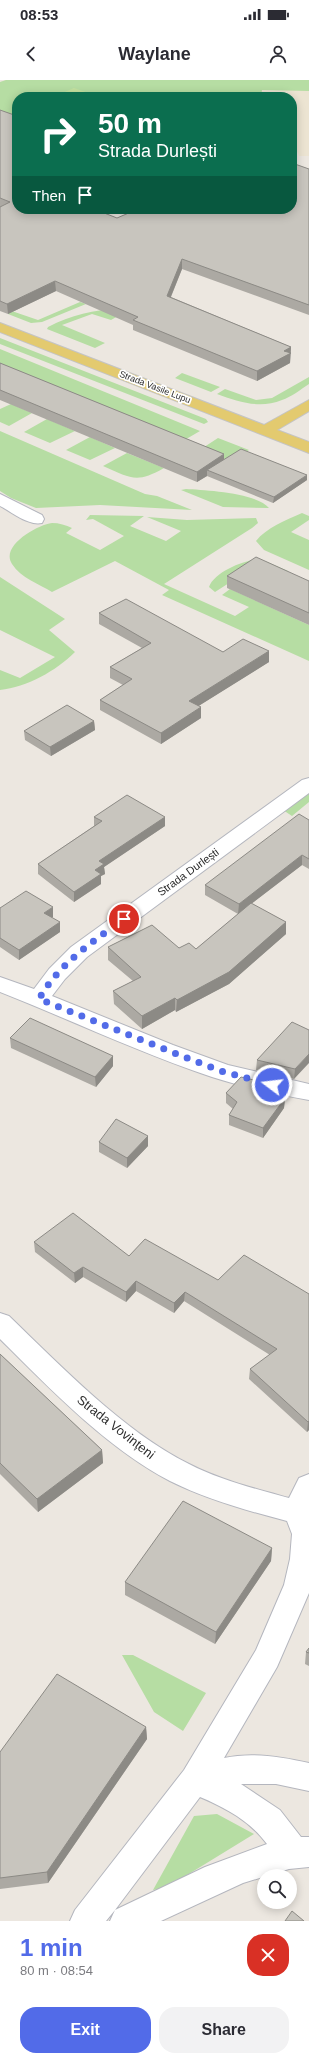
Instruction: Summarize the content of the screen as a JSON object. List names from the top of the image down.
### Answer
{
  "streets": {
    "main road": ["Strada Vasile Lupu"],
    "street": ["Strada Durlești", "Strada Vovințeni"]
  },
  "page": {
    "status": "08:53",
    "header": "Waylane",
    "turn": ["50 m", "Strada Durlești"],
    "then": "Then",
    "heading": ["1 min", "80 m · 08:54"],
    "buttons": ["Exit", "Share"]
  }
}
